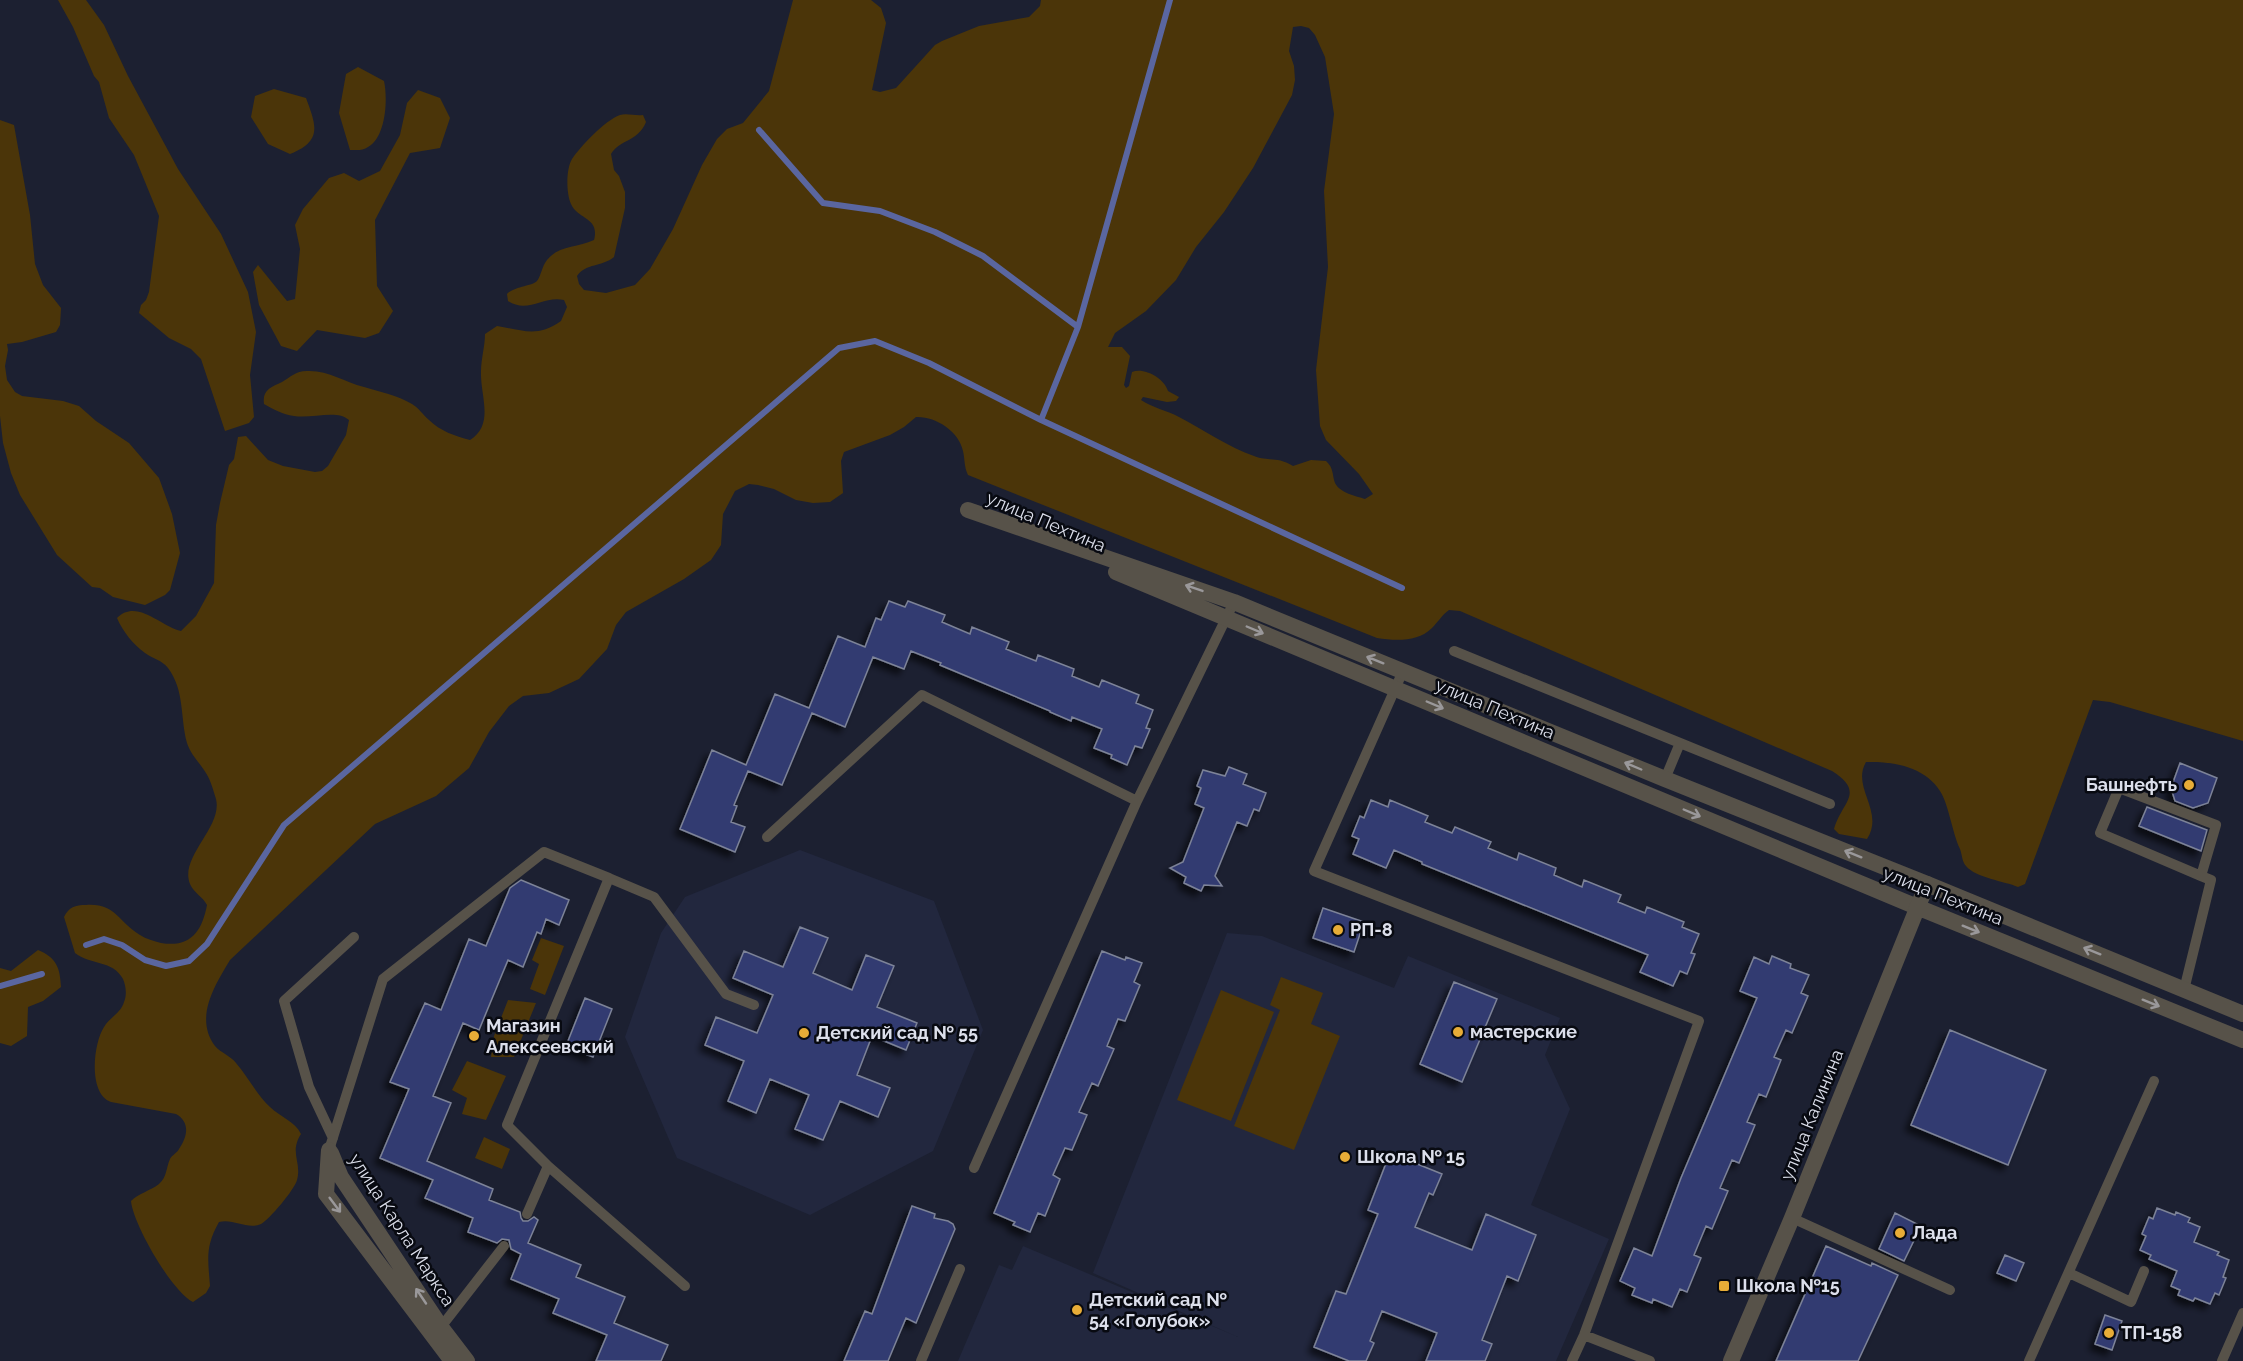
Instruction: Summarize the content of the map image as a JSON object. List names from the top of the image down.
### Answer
{
  "streets": {
    "street": ["улица Пехтина", "улица Калинина", "улица Карла Маркса"]
  },
  "crossings": [
    ["улица Пехтина", "улица Калинина"]
  ],
  "places": {
    "other": [
      "Башнефть",
      "РП-8",
      "мастерские",
      "Детский сад № 55",
      "Магазин Алексеевский",
      "Школа № 15",
      "Лада",
      "Детский сад № 54 «Голубок»",
      "ТП-158"
    ],
    "transit": ["Школа №15"]
  }
}
